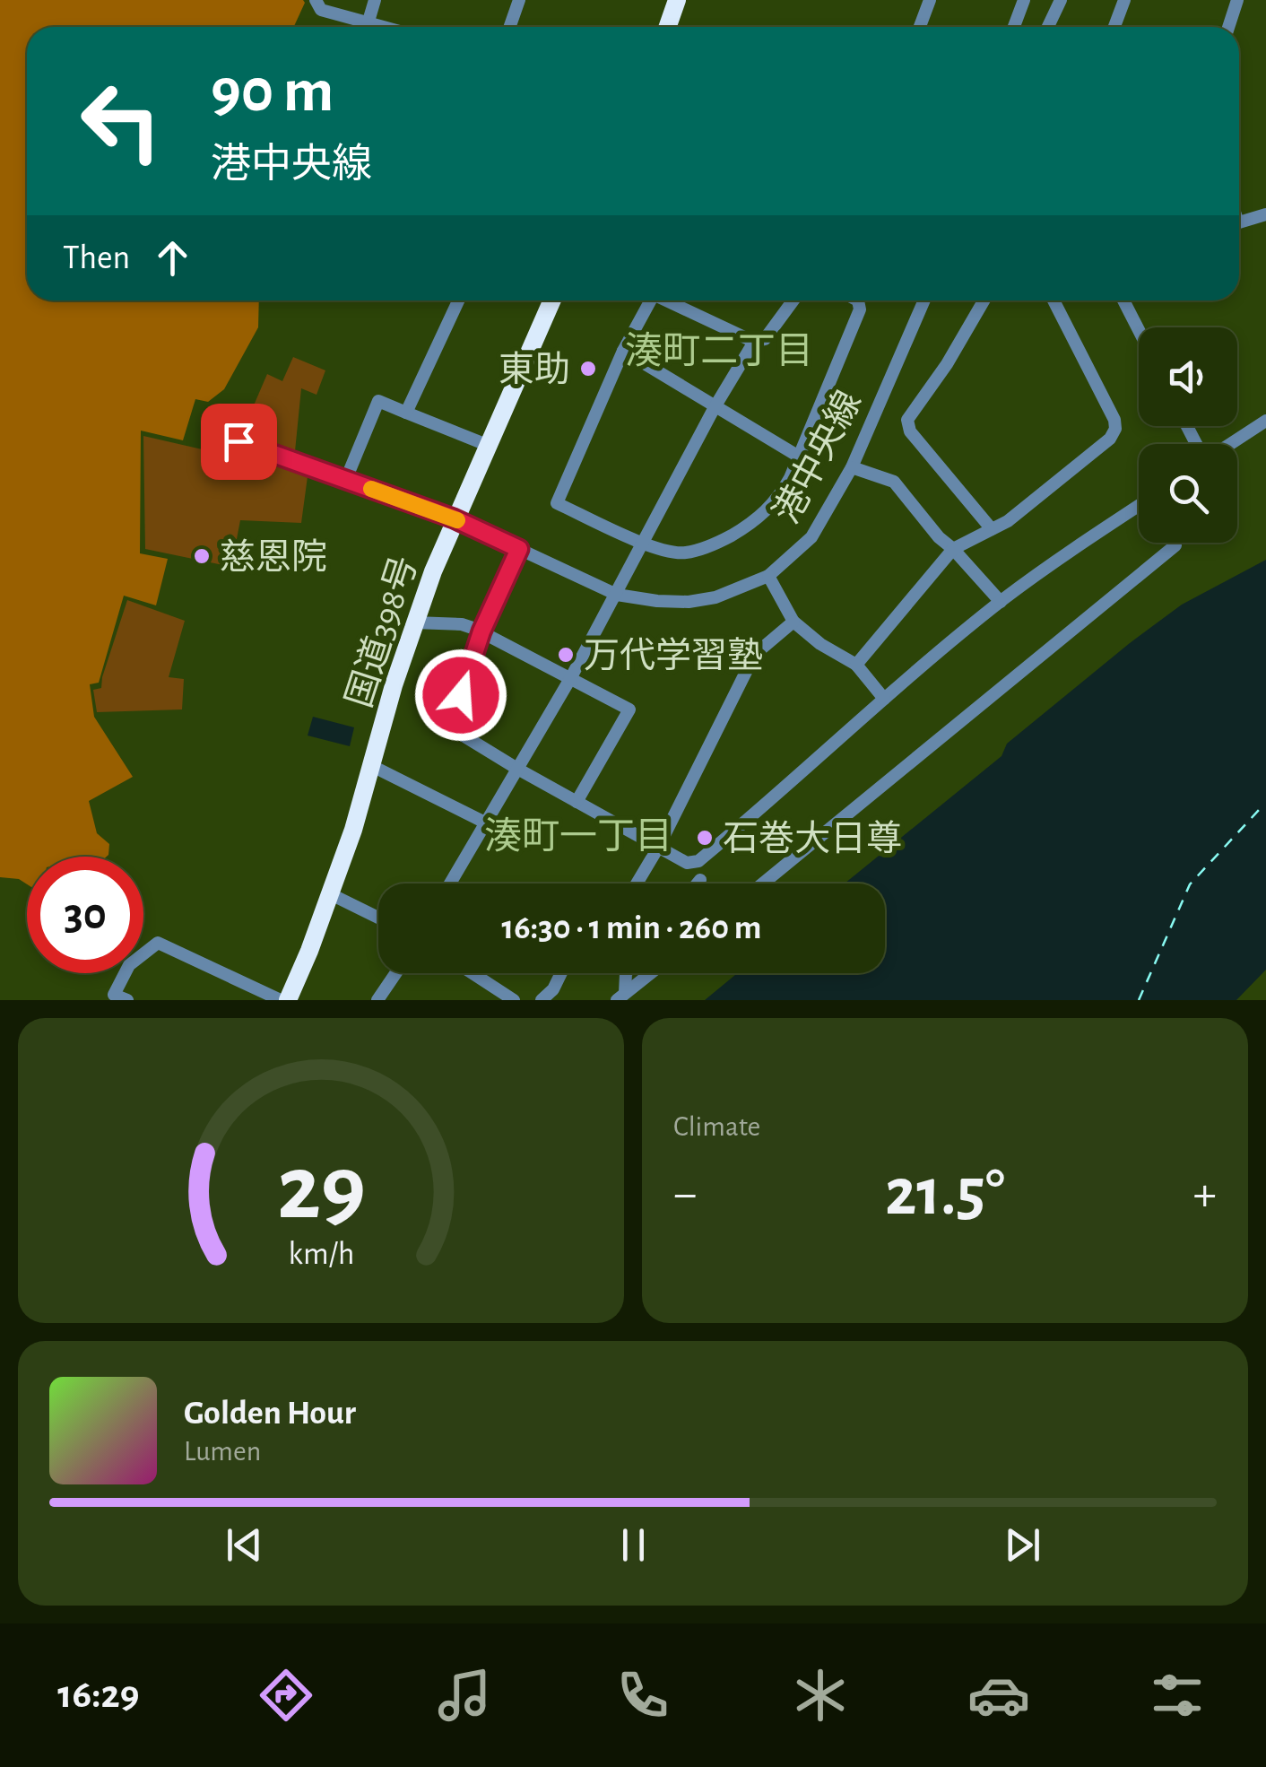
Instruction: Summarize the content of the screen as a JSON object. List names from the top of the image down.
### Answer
{
  "streets": {
    "highway": ["国道398号"],
    "street": ["港中央線"]
  },
  "crossings": [
    ["港中央線", "国道398号"]
  ],
  "districts": ["湊町二丁目", "湊町一丁目"],
  "places": [
    "東助",
    "慈恩院",
    "万代学習塾",
    "石巻大日尊"
  ],
  "page": {
    "turn": ["90 m", "港中央線"],
    "then": "Then",
    "limit": "30",
    "trip": "16:30 · 1 min · 260 m",
    "tile": "Climate",
    "heat": ["−", "21.5°", "+"],
    "song": ["Golden Hour", "Lumen"],
    "tabs": "16:29",
    "gauge": ["29", "km/h"]
  }
}
